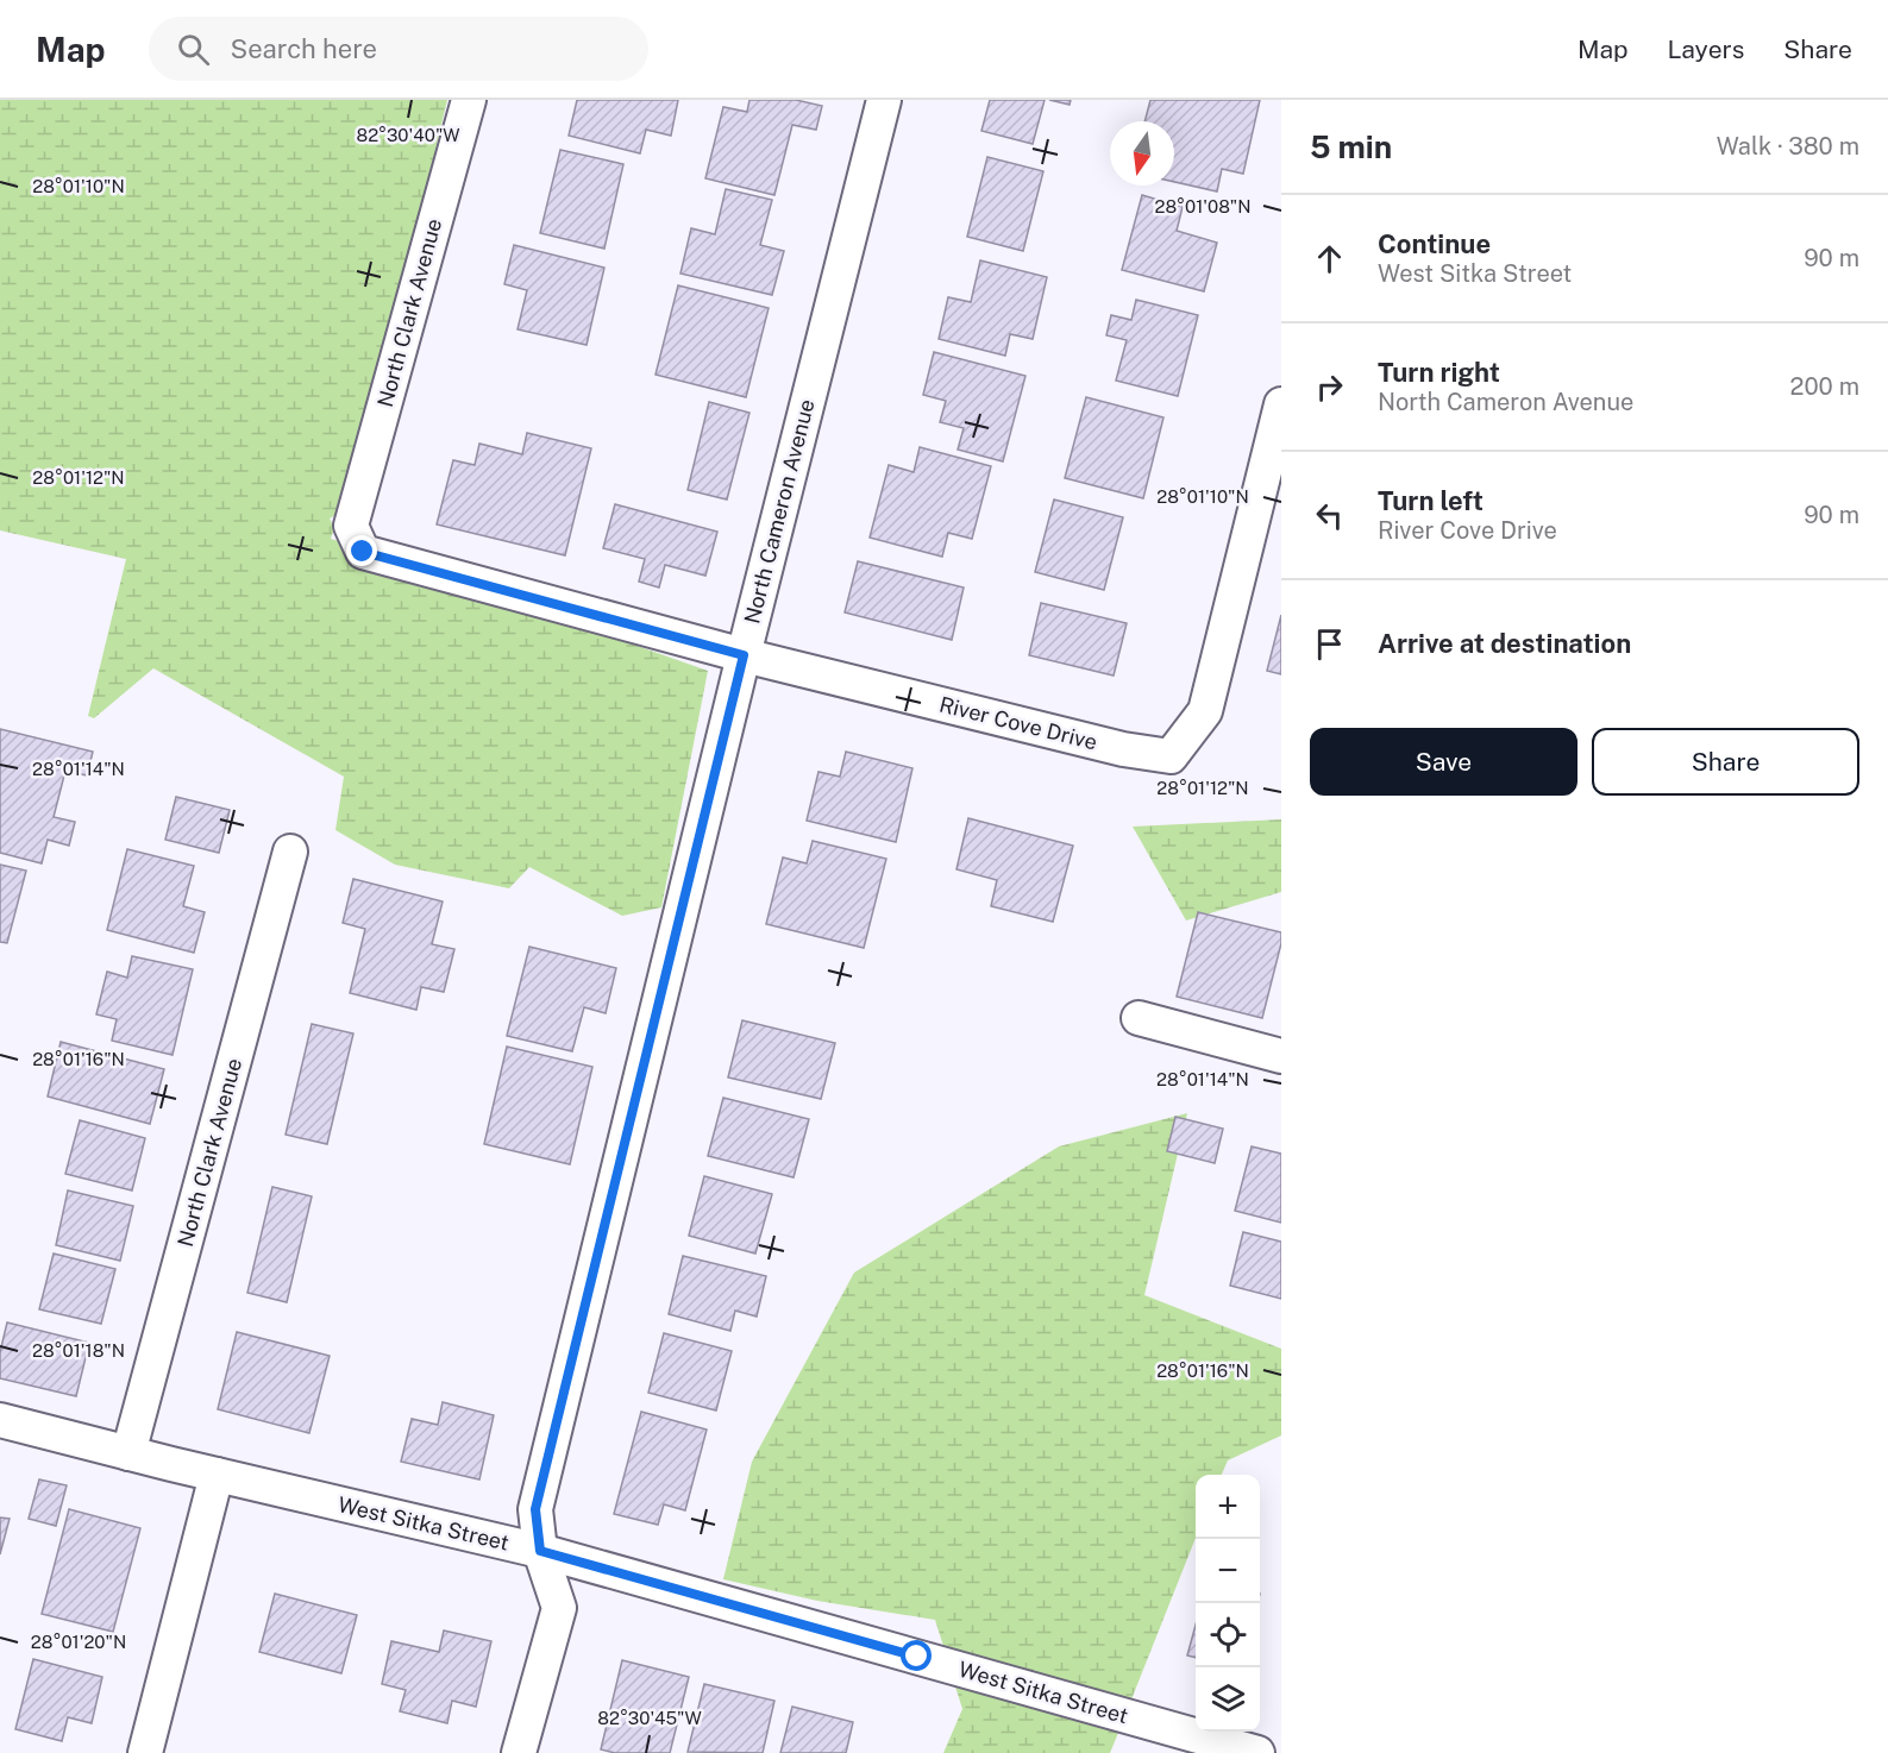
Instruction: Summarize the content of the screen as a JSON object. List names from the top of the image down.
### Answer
{
  "streets": {
    "street": [
      "North Clark Avenue",
      "North Cameron Avenue",
      "River Cove Drive",
      "West Sitka Street"
    ]
  },
  "crossings": [
    ["North Clark Avenue", "River Cove Drive"],
    ["North Clark Avenue", "West Sitka Street"],
    ["North Cameron Avenue", "River Cove Drive"],
    ["North Cameron Avenue", "West Sitka Street"]
  ],
  "north": "bottom",
  "page": {
    "header": "Map",
    "search": "Search here",
    "nav": ["Map", "Layers", "Share"],
    "heading": ["5 min", "Walk · 380 m"],
    "list": [
      ["Continue", "West Sitka Street", "90 m"],
      ["Turn right", "North Cameron Avenue", "200 m"],
      ["Turn left", "River Cove Drive", "90 m"],
      "Arrive at destination"
    ],
    "buttons": ["Save", "Share"],
    "map_buttons": ["+", "−"]
  },
  "coordinates": [
    "82°30'40\"W",
    "28°01'10\"N",
    "28°01'08\"N",
    "28°01'12\"N",
    "28°01'14\"N",
    "28°01'16\"N",
    "28°01'18\"N",
    "28°01'20\"N",
    "82°30'45\"W"
  ]
}
